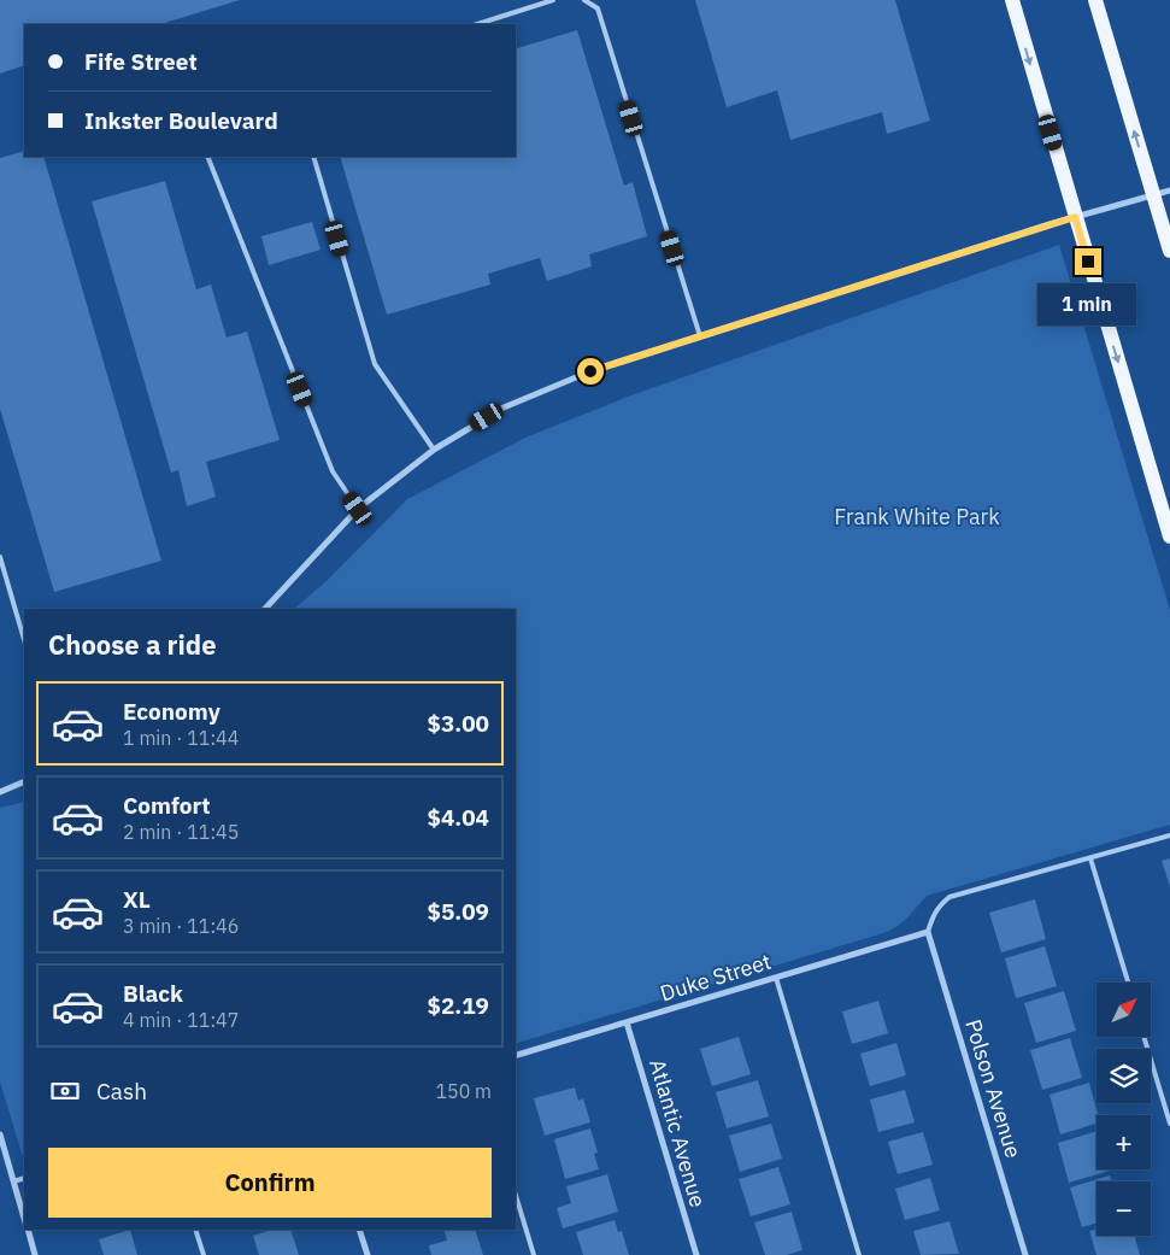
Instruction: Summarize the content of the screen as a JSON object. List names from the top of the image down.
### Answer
{
  "streets": {
    "street": ["Duke Street", "Polson Avenue", "Atlantic Avenue"]
  },
  "crossings": [
    ["Duke Street", "Polson Avenue"],
    ["Duke Street", "Atlantic Avenue"]
  ],
  "parks": ["Frank White Park"],
  "north": "top right",
  "page": {
    "banner": ["Fife Street", "Inkster Boulevard"],
    "bubble": "1 min",
    "heading": "Choose a ride",
    "list": [
      {
        "name": "Economy",
        "note": "1 min · 11:44",
        "value": "$3.00"
      },
      {
        "name": "Comfort",
        "note": "2 min · 11:45",
        "value": "$4.04"
      },
      {
        "name": "XL",
        "note": "3 min · 11:46",
        "value": "$5.09"
      },
      {
        "name": "Black",
        "note": "4 min · 11:47",
        "value": "$2.19"
      }
    ],
    "map_buttons": ["+", "−"],
    "pay": ["Cash", "150 m"],
    "buttons": "Confirm"
  }
}
